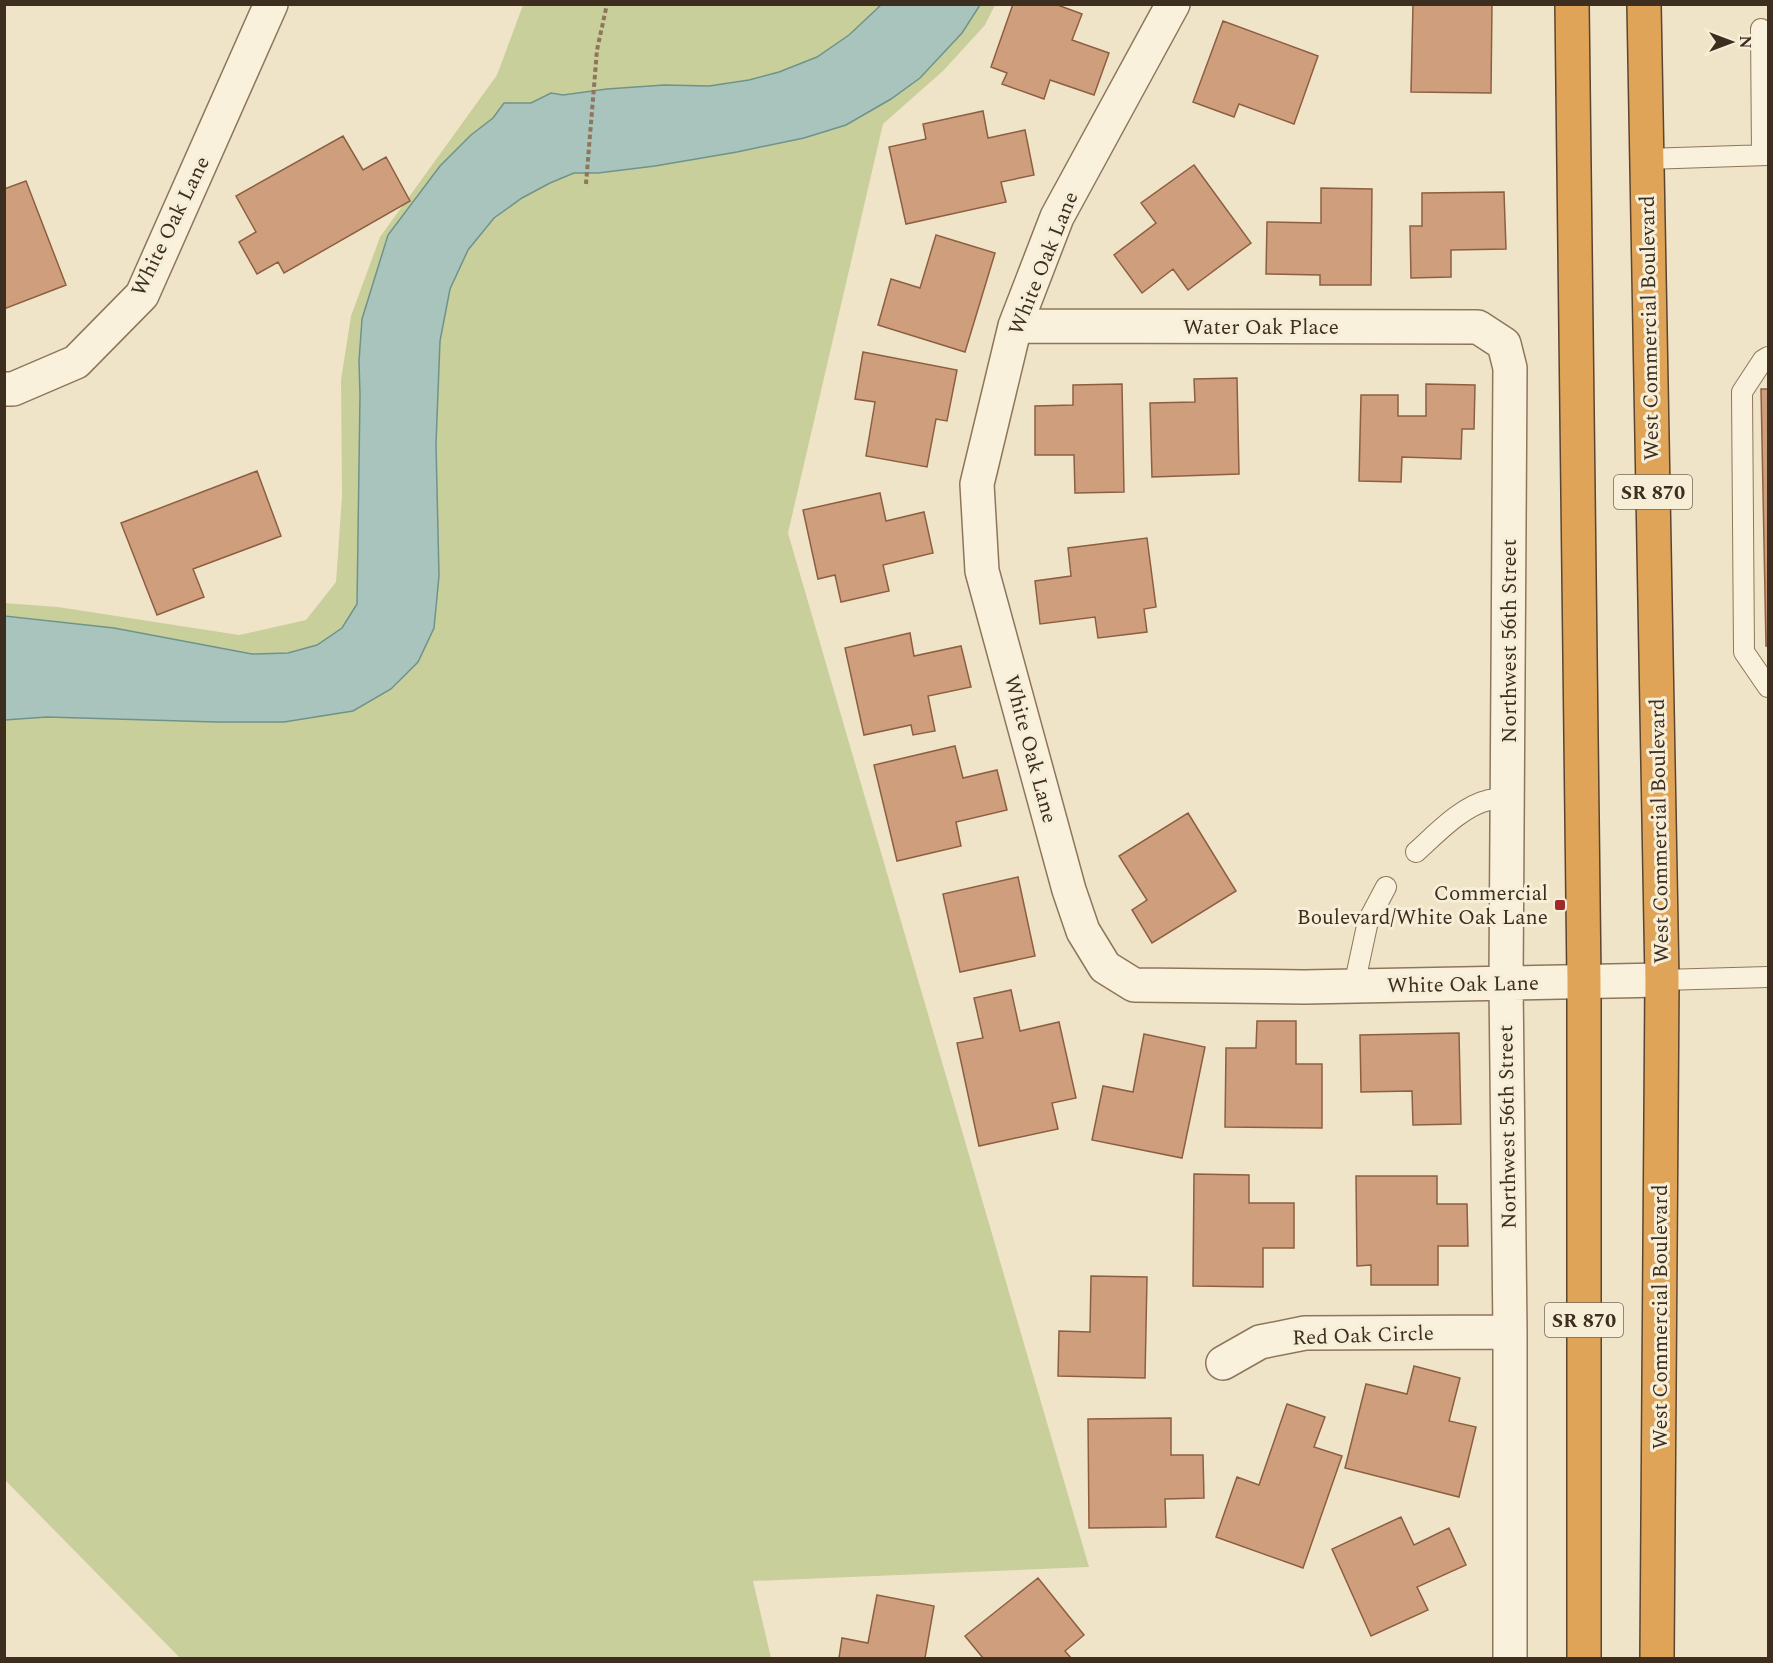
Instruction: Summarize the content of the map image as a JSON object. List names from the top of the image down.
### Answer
{
  "streets": {
    "highway": ["West Commercial Boulevard", "SR 870"],
    "street": [
      "White Oak Lane",
      "Water Oak Place",
      "Northwest 56th Street",
      "Red Oak Circle"
    ]
  },
  "crossings": [
    ["White Oak Lane", "Water Oak Place"],
    ["White Oak Lane", "West Commercial Boulevard"],
    ["White Oak Lane", "SR 870"],
    ["White Oak Lane", "Northwest 56th Street"],
    ["Water Oak Place", "Northwest 56th Street"],
    ["Northwest 56th Street", "Red Oak Circle"]
  ],
  "places": {
    "transit": ["Commercial Boulevard/White Oak Lane"]
  },
  "north": "right"
}
